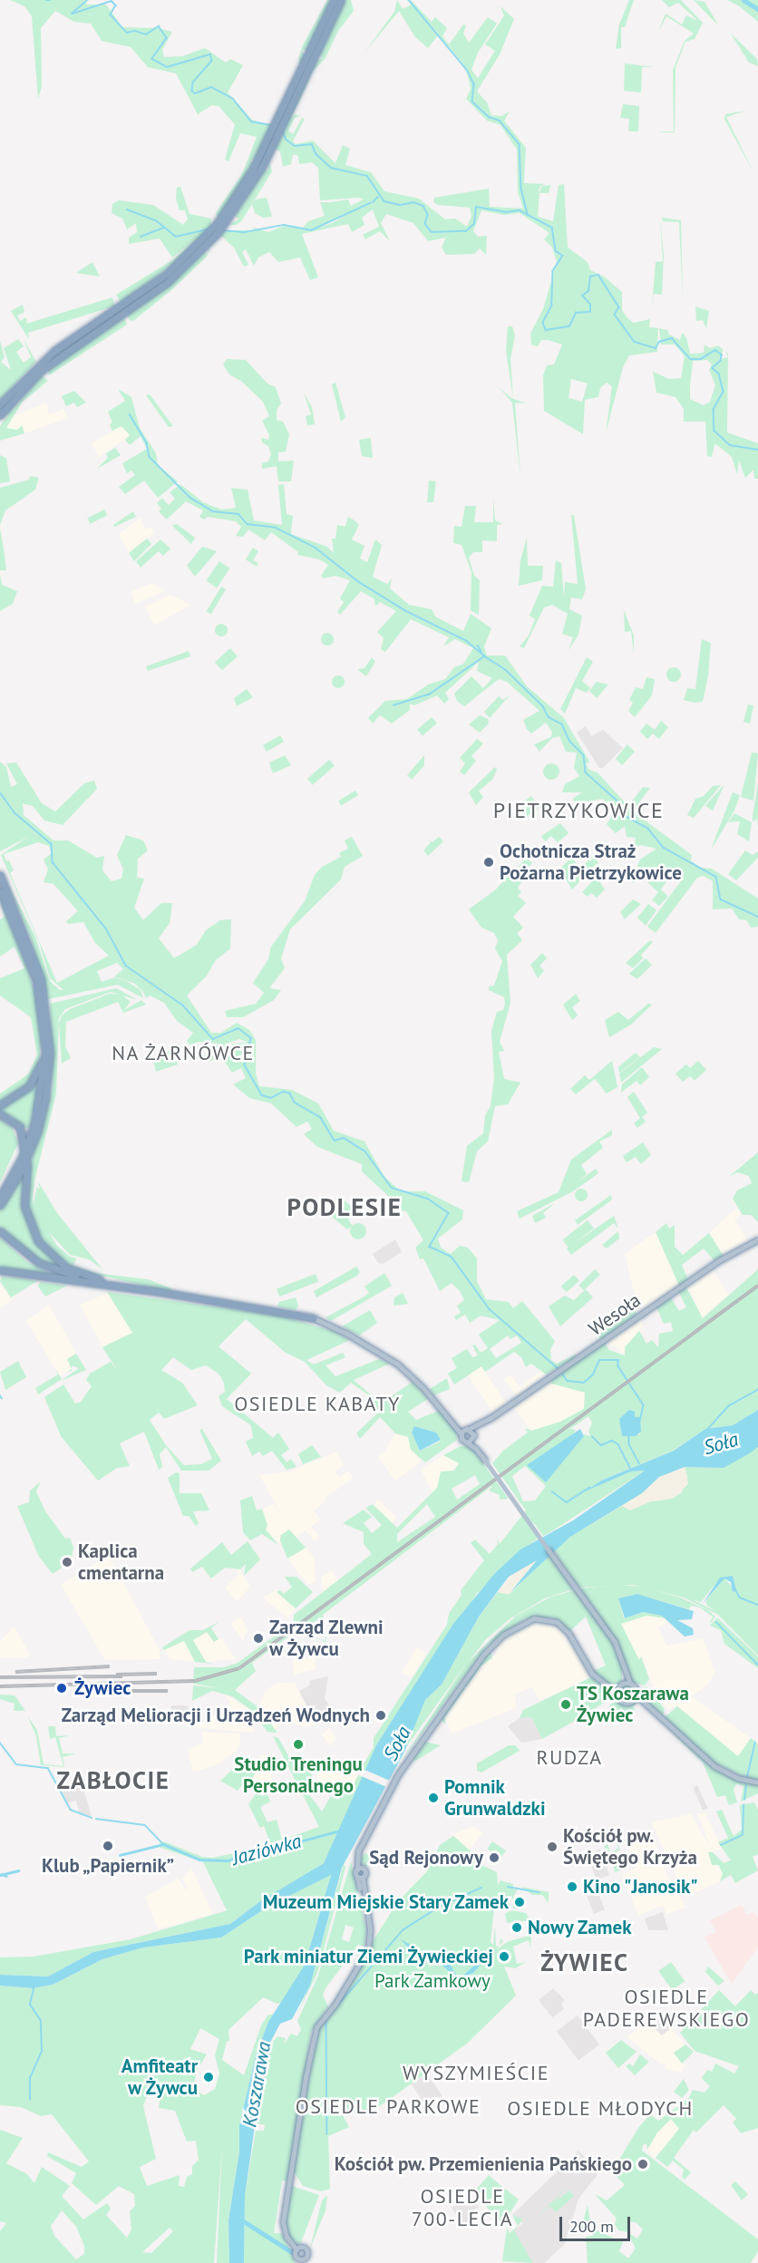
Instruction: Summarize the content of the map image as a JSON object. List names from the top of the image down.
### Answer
{
  "streets": {
    "main road": ["Wesoła"]
  },
  "districts": [
    "PIETRZYKOWICE",
    "NA ŻARNÓWCE",
    "PODLESIE",
    "OSIEDLE KABATY",
    "RUDZA",
    "ZABŁOCIE",
    "ŻYWIEC",
    "OSIEDLE PADEREWSKIEGO",
    "WYSZYMIEŚCIE",
    "OSIEDLE PARKOWE",
    "OSIEDLE MŁODYCH",
    "OSIEDLE 700-LECIA"
  ],
  "water": ["Soła", "Jaziówka", "Koszarawa"],
  "parks": ["Park Zamkowy"],
  "places": [
    "Ochotnicza Straż Pożarna Pietrzykowice",
    "Kaplica cmentarna",
    "Zarząd Zlewni w Żywcu",
    "Żywiec",
    "TS Koszarawa Żywiec",
    "Zarząd Melioracji i Urządzeń Wodnych",
    "Studio Treningu Personalnego",
    "Pomnik Grunwaldzki",
    "Klub „Papiernik”",
    "Kościół pw. Świętego Krzyża",
    "Sąd Rejonowy",
    "Kino \"Janosik\"",
    "Muzeum Miejskie Stary Zamek",
    "Nowy Zamek",
    "Park miniatur Ziemi Żywieckiej",
    "Amfiteatr w Żywcu",
    "Kościół pw. Przemienienia Pańskiego"
  ],
  "scale_bar": "200 m"
}
